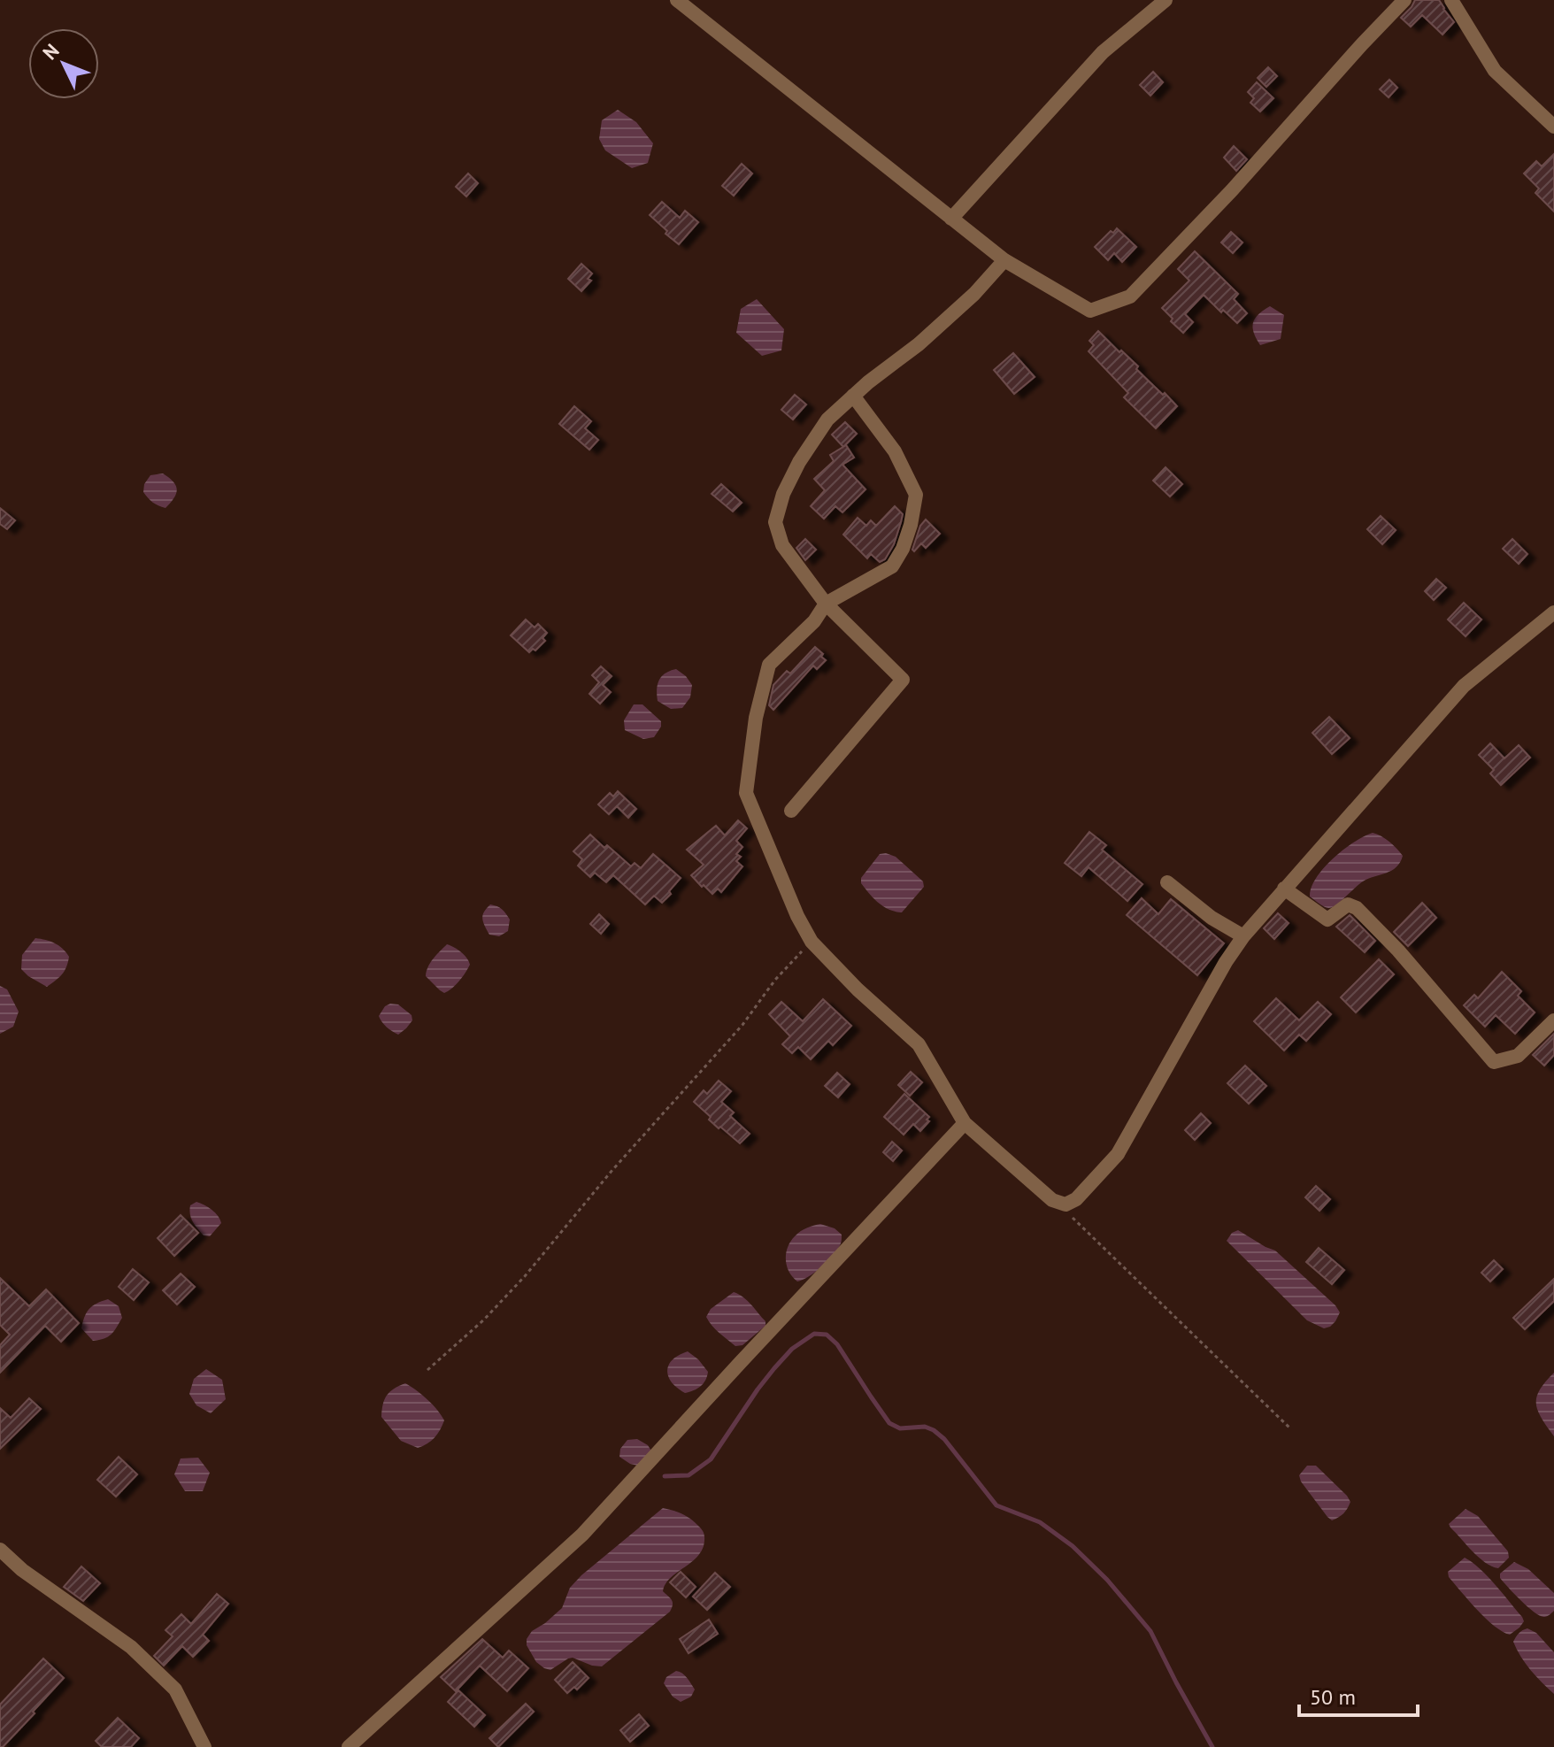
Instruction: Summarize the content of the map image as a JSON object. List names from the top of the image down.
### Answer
{
  "scale_bar": "50 m",
  "north": "top left"
}
